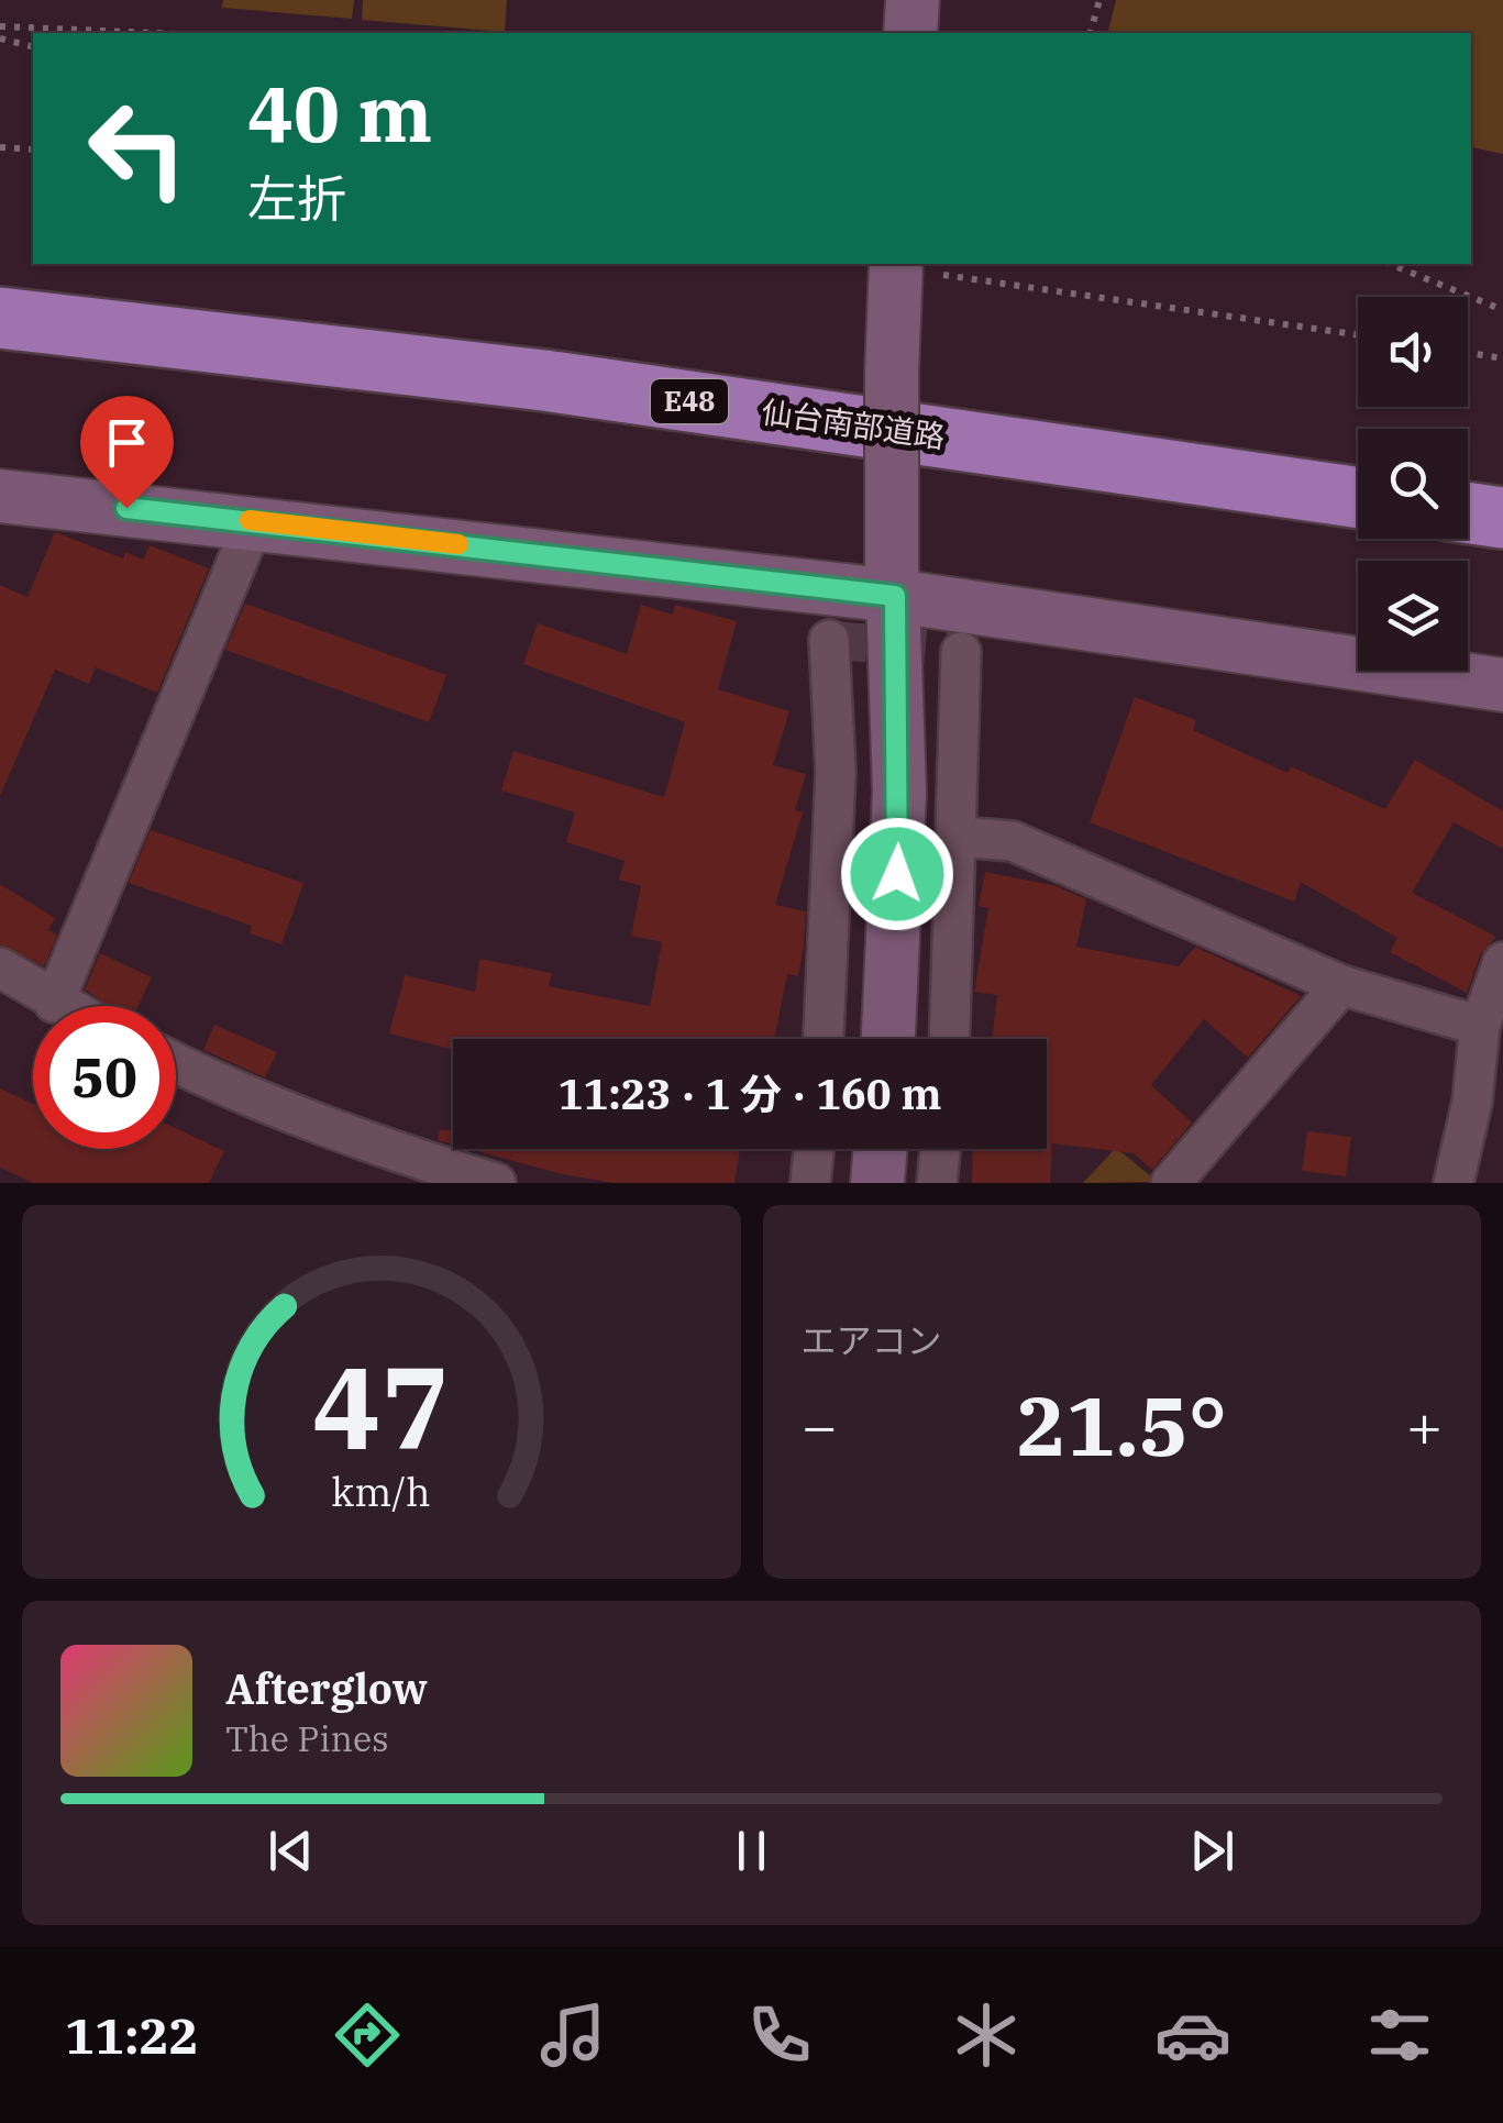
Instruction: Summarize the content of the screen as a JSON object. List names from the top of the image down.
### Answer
{
  "streets": {
    "highway": ["E48", "仙台南部道路"]
  },
  "page": {
    "turn": ["40 m", "左折"],
    "limit": "50",
    "trip": "11:23 · 1 分 · 160 m",
    "tile": "エアコン",
    "heat": ["−", "21.5°", "+"],
    "song": ["Afterglow", "The Pines"],
    "tabs": "11:22",
    "gauge": ["47", "km/h"]
  }
}
